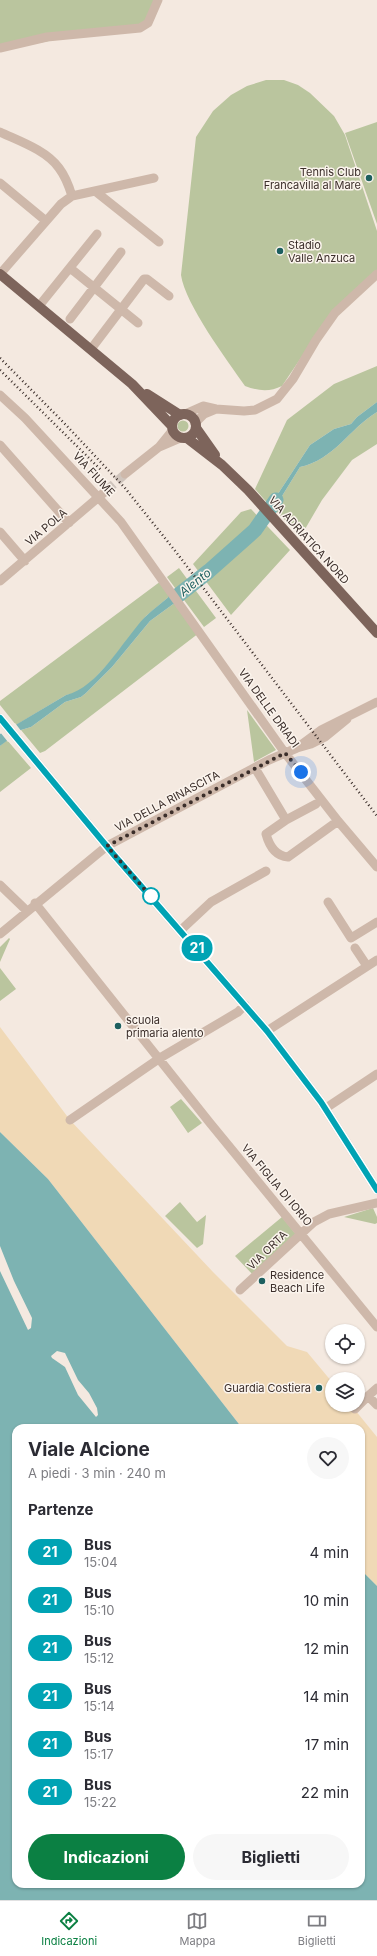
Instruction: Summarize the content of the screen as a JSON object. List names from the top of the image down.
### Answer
{
  "streets": {
    "main road": ["VIA ADRIATICA NORD"],
    "street": [
      "VIA FIUME",
      "VIA POLA",
      "VIA DELLE DRIADI",
      "VIA DELLA RINASCITA",
      "VIA FIGLIA DI IORIO",
      "VIA ORTA"
    ]
  },
  "crossings": [
    ["VIA FIUME", "VIA POLA"],
    ["VIA FIUME", "VIA DELLE DRIADI"],
    ["VIA DELLE DRIADI", "VIA DELLA RINASCITA"],
    ["VIA DELLA RINASCITA", "VIA FIGLIA DI IORIO"],
    ["VIA FIGLIA DI IORIO", "VIA ORTA"]
  ],
  "water": ["Alento"],
  "places": [
    "Tennis Club Francavilla al Mare",
    "Stadio Valle Anzuca",
    "scuola primaria alento",
    "Residence Beach Life",
    "Guardia Costiera"
  ],
  "lines": ["bus line 21"],
  "page": {
    "on_map": "21",
    "heading": [
      ["Viale Alcione", "A piedi · 3 min · 240 m"],
      "Partenze"
    ],
    "list": [
      {
        "mark": "21",
        "name": "Bus",
        "note": "15:04",
        "value": "4 min"
      },
      {
        "mark": "21",
        "name": "Bus",
        "note": "15:10",
        "value": "10 min"
      },
      {
        "mark": "21",
        "name": "Bus",
        "note": "15:12",
        "value": "12 min"
      },
      {
        "mark": "21",
        "name": "Bus",
        "note": "15:14",
        "value": "14 min"
      },
      {
        "mark": "21",
        "name": "Bus",
        "note": "15:17",
        "value": "17 min"
      },
      {
        "mark": "21",
        "name": "Bus",
        "note": "15:22",
        "value": "22 min"
      }
    ],
    "buttons": ["Indicazioni", "Biglietti"],
    "tabs": ["Indicazioni", "Mappa", "Biglietti"]
  }
}
